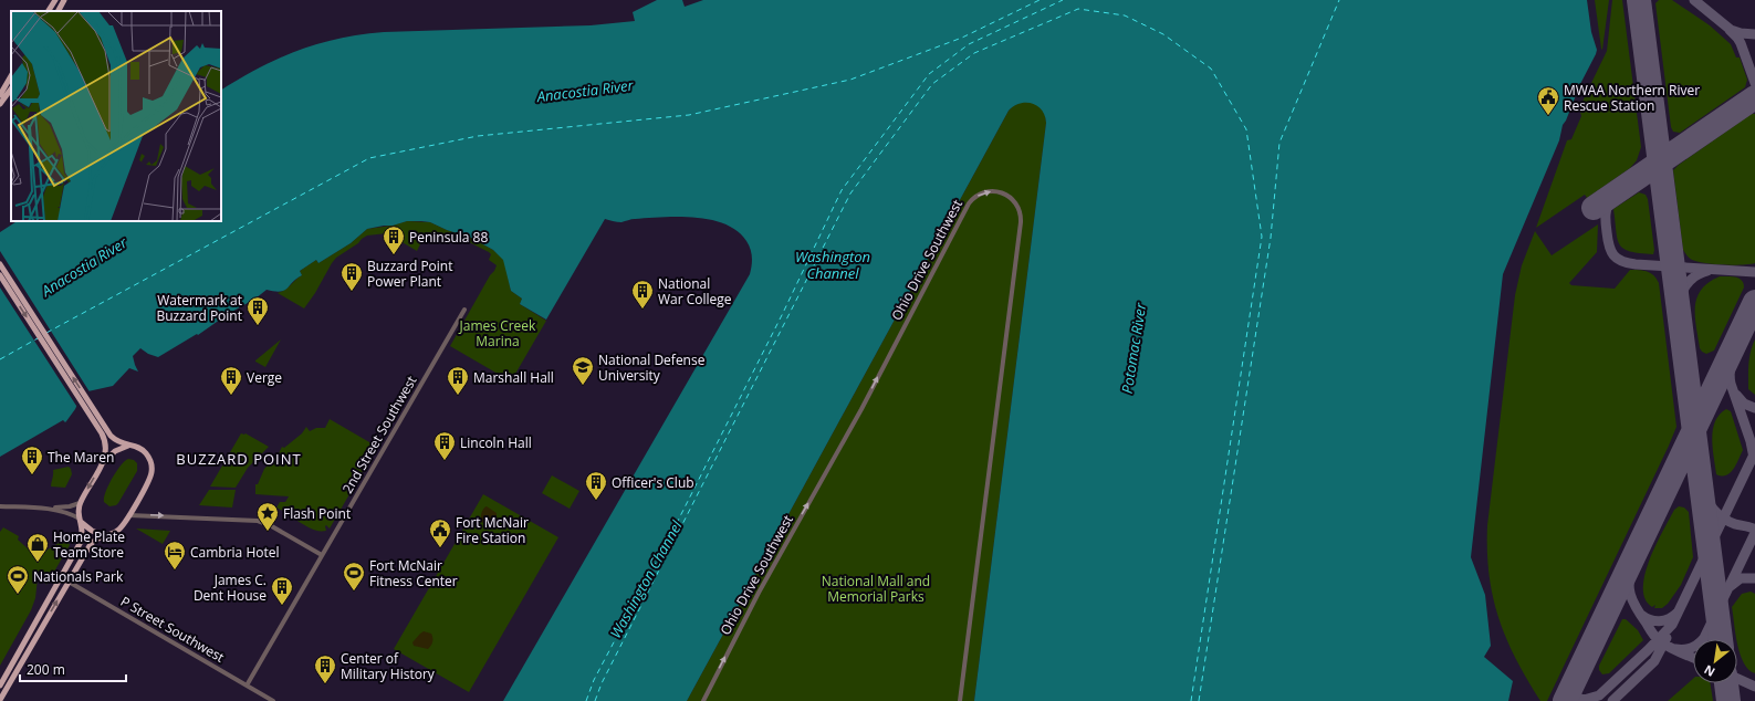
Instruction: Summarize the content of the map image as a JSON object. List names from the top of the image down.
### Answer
{
  "streets": {
    "street": ["Ohio Drive Southwest", "2nd Street Southwest", "P Street Southwest"]
  },
  "crossings": [
    ["2nd Street Southwest", "P Street Southwest"]
  ],
  "districts": ["BUZZARD POINT"],
  "water": ["Anacostia River", "Washington Channel", "Potomac River"],
  "parks": ["James Creek Marina", "National Mall and Memorial Parks"],
  "places": {
    "public building": ["MWAA Northern River Rescue Station", "Fort McNair Fire Station"],
    "building": [
      "Peninsula 88",
      "Buzzard Point Power Plant",
      "National War College",
      "Watermark at Buzzard Point",
      "Verge",
      "Marshall Hall",
      "Lincoln Hall",
      "The Maren",
      "Officer's Club",
      "James C. Dent House",
      "Center of Military History"
    ],
    "school or university": ["National Defense University"],
    "place": ["Flash Point"],
    "shop": ["Home Plate Team Store"],
    "hotel": ["Cambria Hotel"],
    "sports": ["Fort McNair Fitness Center", "Nationals Park"]
  },
  "scale_bar": "200 m",
  "north": "bottom left"
}
